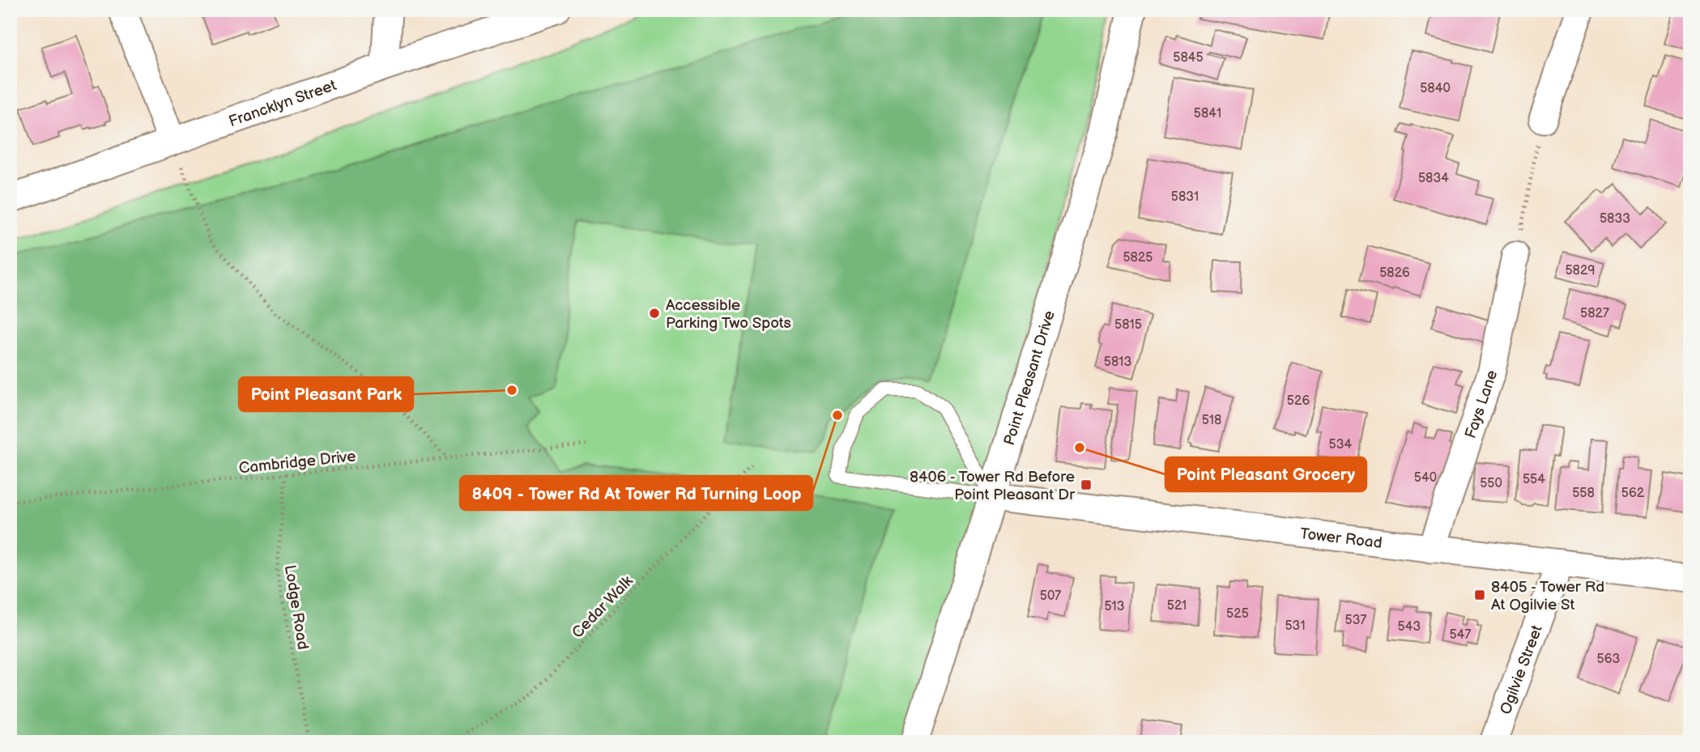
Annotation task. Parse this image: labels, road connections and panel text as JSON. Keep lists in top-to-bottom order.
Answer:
{
  "streets": {
    "street": [
      "Francklyn Street",
      "Point Pleasant Drive",
      "Fays Lane",
      "Tower Road",
      "Ogilvie Street"
    ],
    "path": ["Cambridge Drive", "Cedar Walk", "Lodge Road"]
  },
  "crossings": [
    ["Point Pleasant Drive", "Tower Road"],
    ["Fays Lane", "Tower Road"],
    ["Cambridge Drive", "Lodge Road"],
    ["Tower Road", "Ogilvie Street"]
  ],
  "places": {
    "other": [
      "Accessible Parking Two Spots",
      "Point Pleasant Park",
      "8409 - Tower Rd At Tower Rd Turning Loop",
      "Point Pleasant Grocery"
    ],
    "transit": ["8406 - Tower Rd Before Point Pleasant Dr", "8405 - Tower Rd At Ogilvie St"]
  },
  "house_numbers": [
    "5845",
    "5840",
    "5841",
    "5834",
    "5831",
    "5833",
    "5825",
    "5829",
    "5826",
    "5827",
    "5815",
    "5813",
    "526",
    "518",
    "534",
    "540",
    "554",
    "550",
    "558",
    "562",
    "507",
    "521",
    "513",
    "525",
    "537",
    "531",
    "543",
    "547",
    "563"
  ]
}
